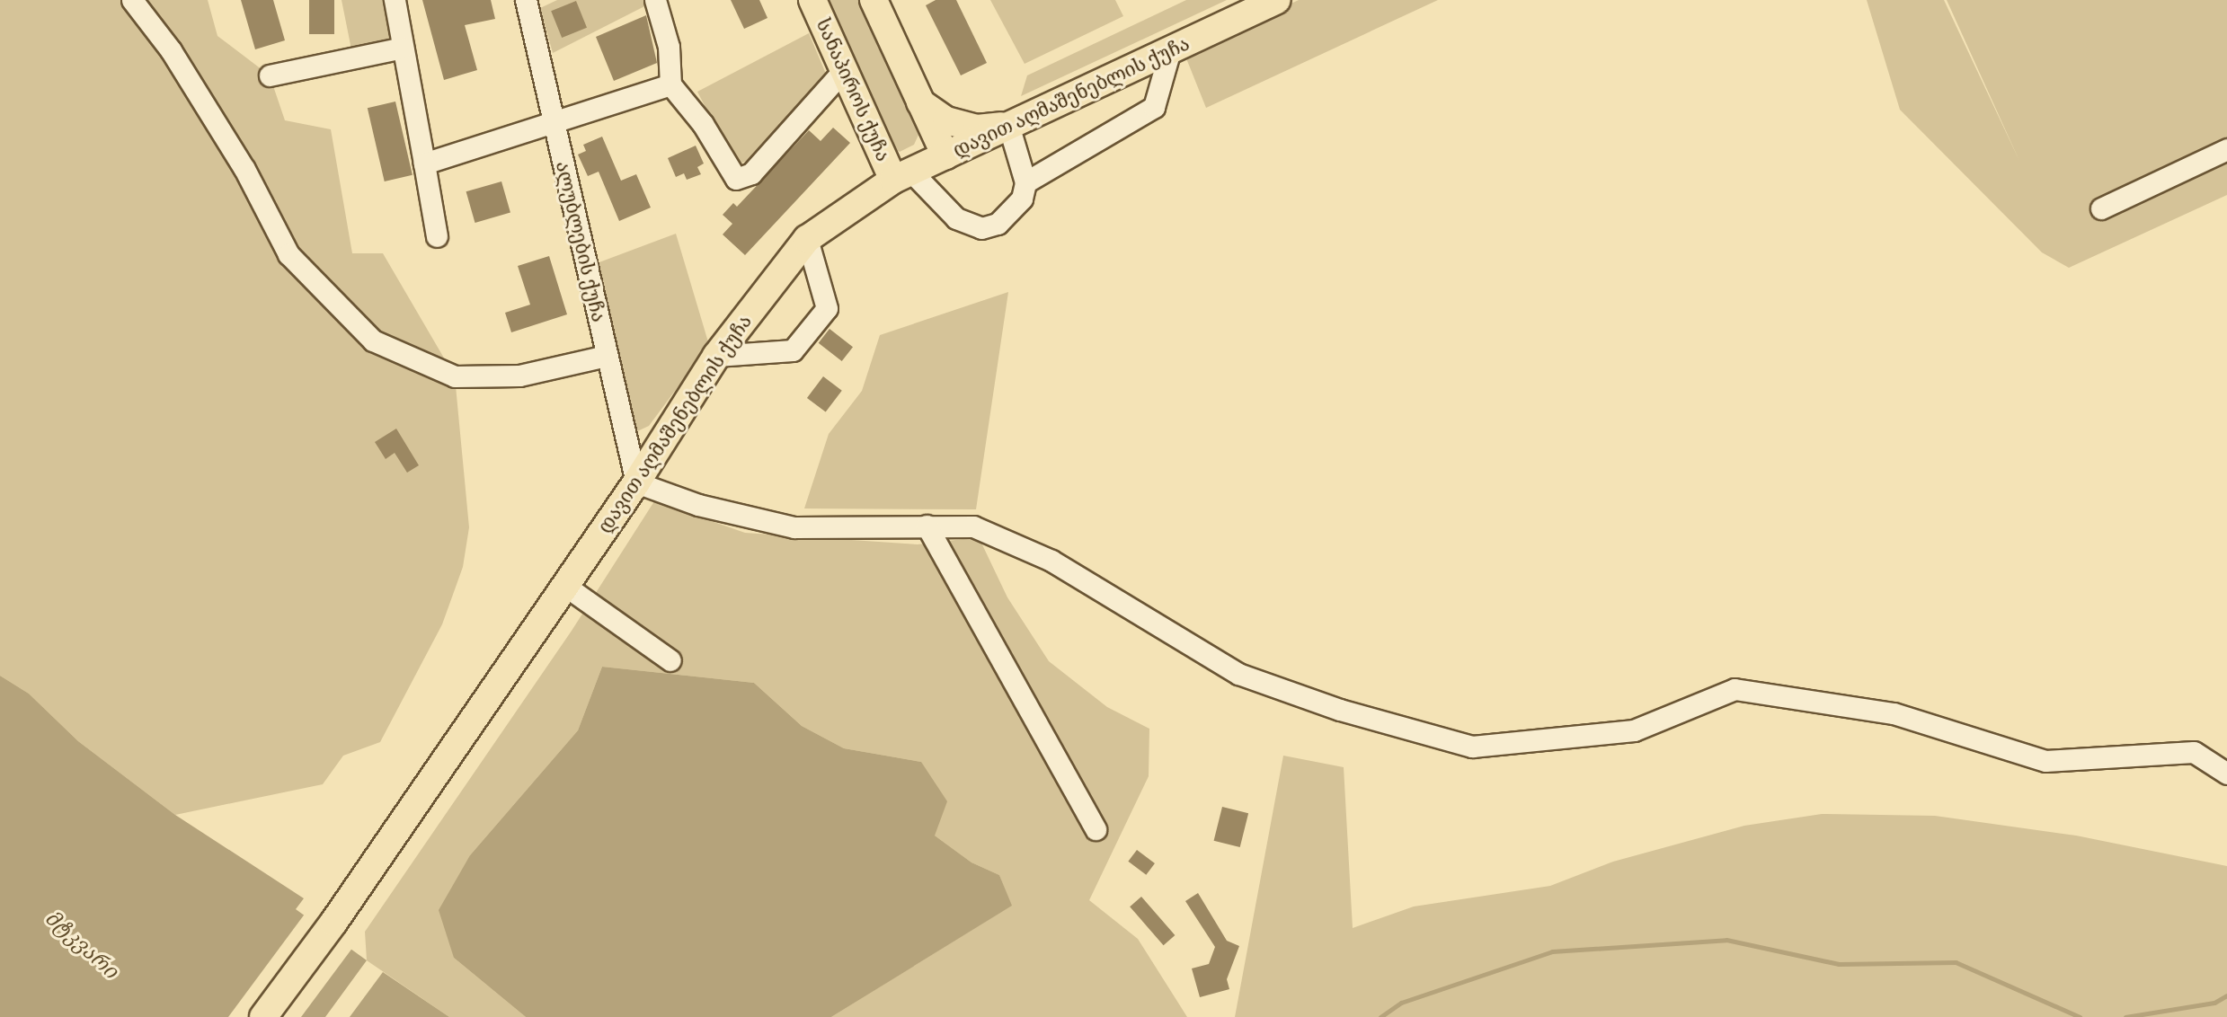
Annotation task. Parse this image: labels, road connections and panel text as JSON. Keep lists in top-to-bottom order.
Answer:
{
  "streets": {
    "main road": ["სანაპიროს ქუჩა", "დავით აღმაშენებლის ქუჩა"],
    "street": ["ალუბლების ქუჩა"]
  },
  "crossings": [
    ["სანაპიროს ქუჩა", "დავით აღმაშენებლის ქუჩა"],
    ["დავით აღმაშენებლის ქუჩა", "ალუბლების ქუჩა"]
  ],
  "water": ["მტკვარი"]
}
